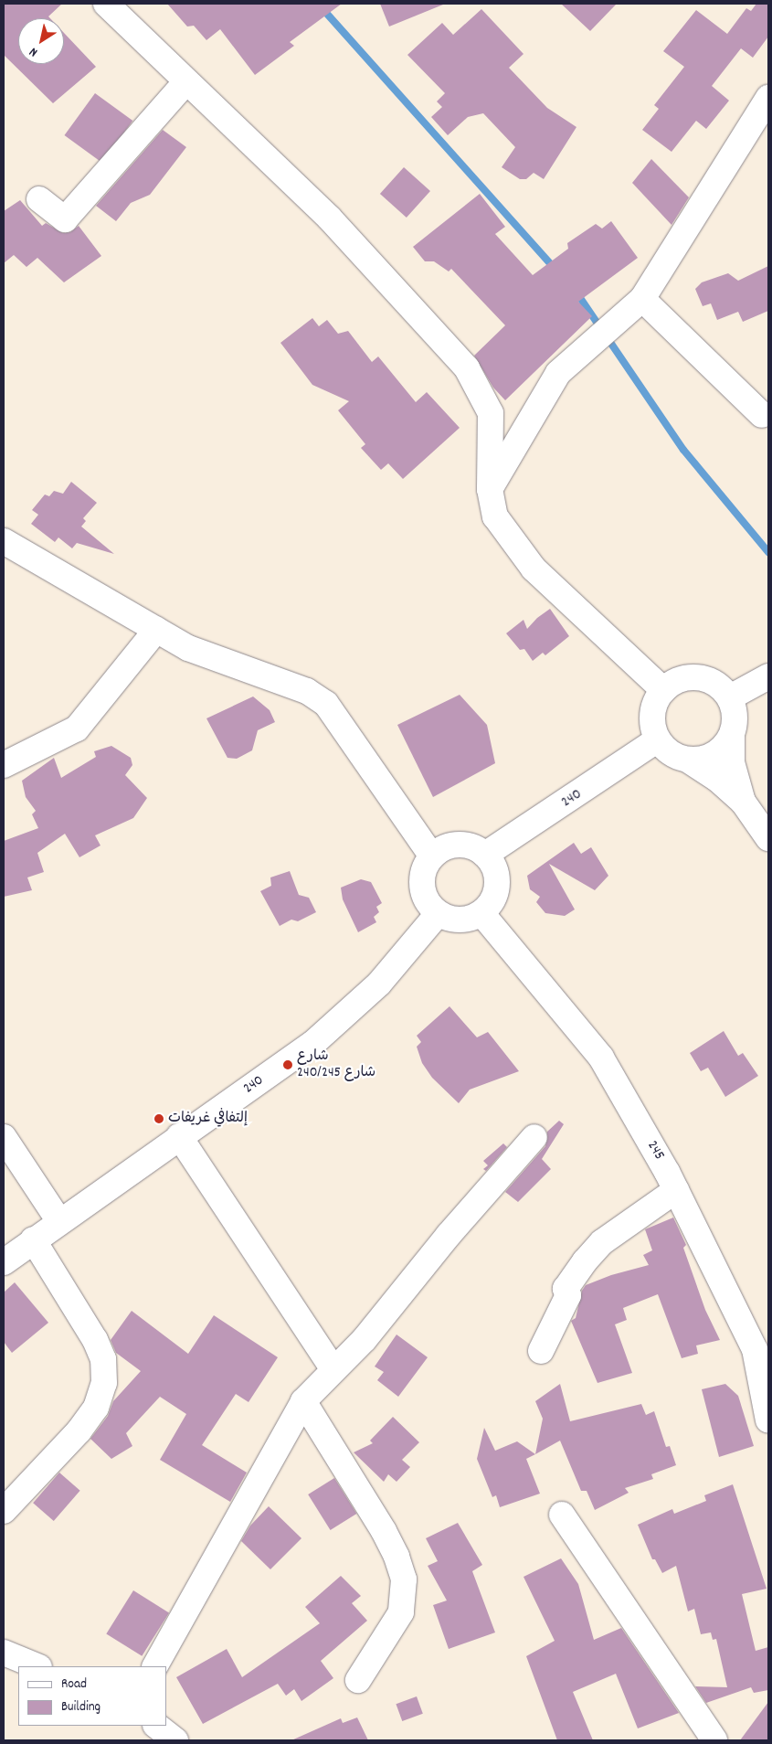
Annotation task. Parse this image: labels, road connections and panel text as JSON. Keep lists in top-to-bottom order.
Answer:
{
  "streets": {
    "street": ["240", "245"]
  },
  "crossings": [
    ["240", "245"]
  ],
  "places": ["شارع 240/شارع 245", "إلتفافي غريفات"],
  "legend": ["Road", "Building"],
  "north": "bottom left"
}
